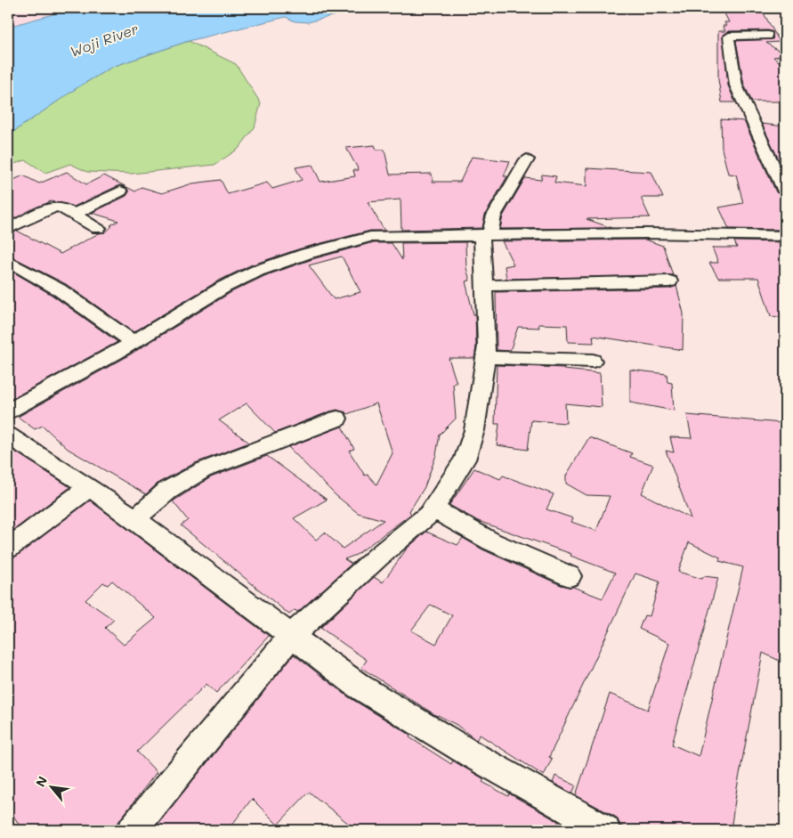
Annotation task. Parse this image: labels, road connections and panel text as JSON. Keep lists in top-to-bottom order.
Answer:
{
  "water": ["Woji River"],
  "north": "top left"
}
